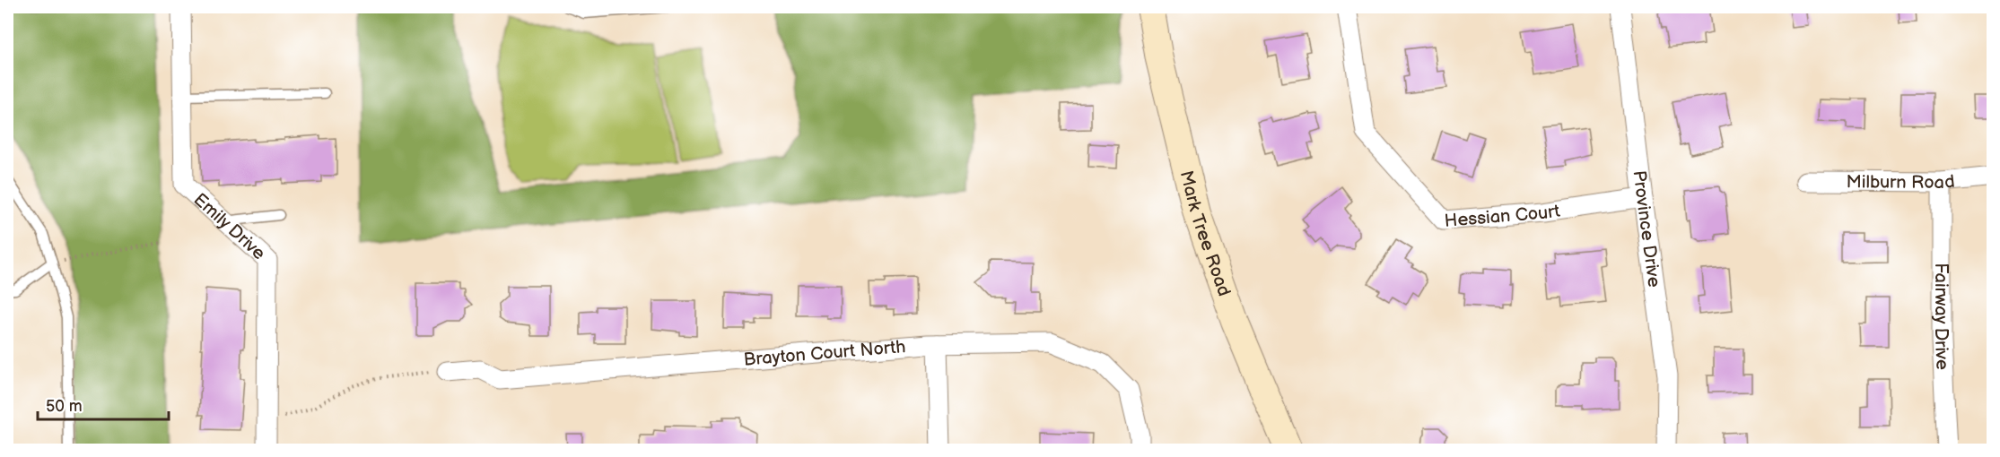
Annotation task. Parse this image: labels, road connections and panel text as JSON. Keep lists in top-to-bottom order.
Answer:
{
  "streets": {
    "main road": ["Mark Tree Road"],
    "street": [
      "Milburn Road",
      "Hessian Court",
      "Emily Drive",
      "Province Drive",
      "Fairway Drive",
      "Brayton Court North"
    ]
  },
  "crossings": [
    ["Milburn Road", "Fairway Drive"],
    ["Hessian Court", "Province Drive"]
  ],
  "scale_bar": "50 m"
}
